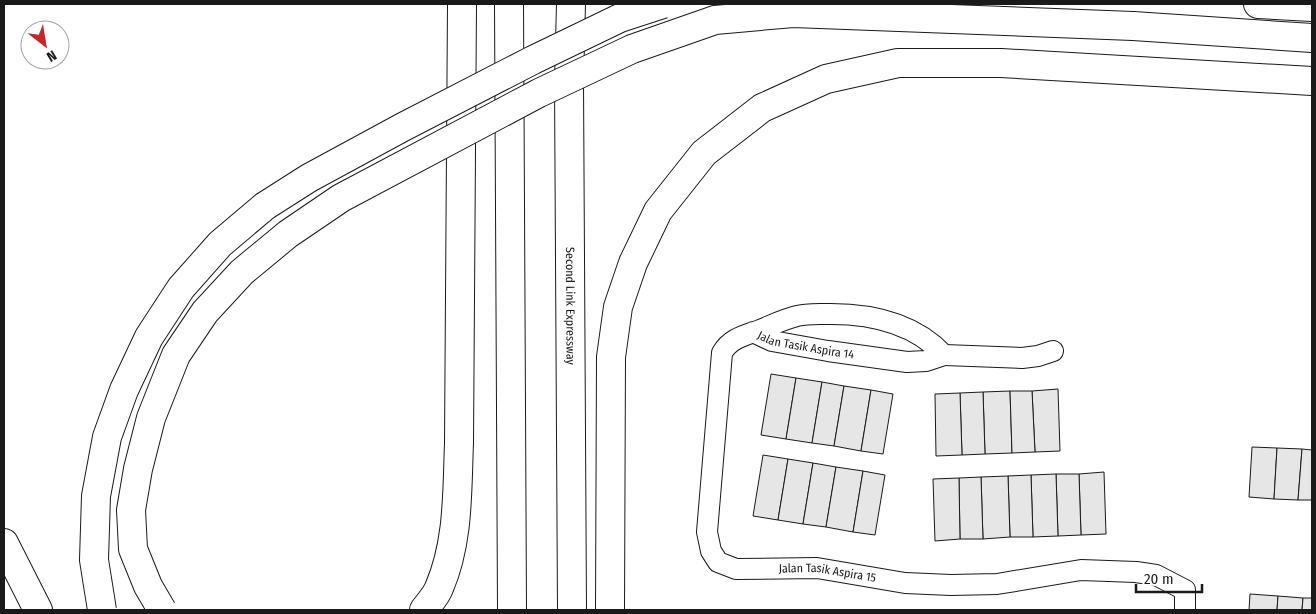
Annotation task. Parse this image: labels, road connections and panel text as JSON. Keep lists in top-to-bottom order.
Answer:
{
  "streets": {
    "main road": ["Second Link Expressway"],
    "street": ["Jalan Tasik Aspira 14", "Jalan Tasik Aspira 15"]
  },
  "crossings": [
    ["Jalan Tasik Aspira 14", "Jalan Tasik Aspira 15"]
  ],
  "scale_bar": "20 m",
  "north": "bottom right"
}
